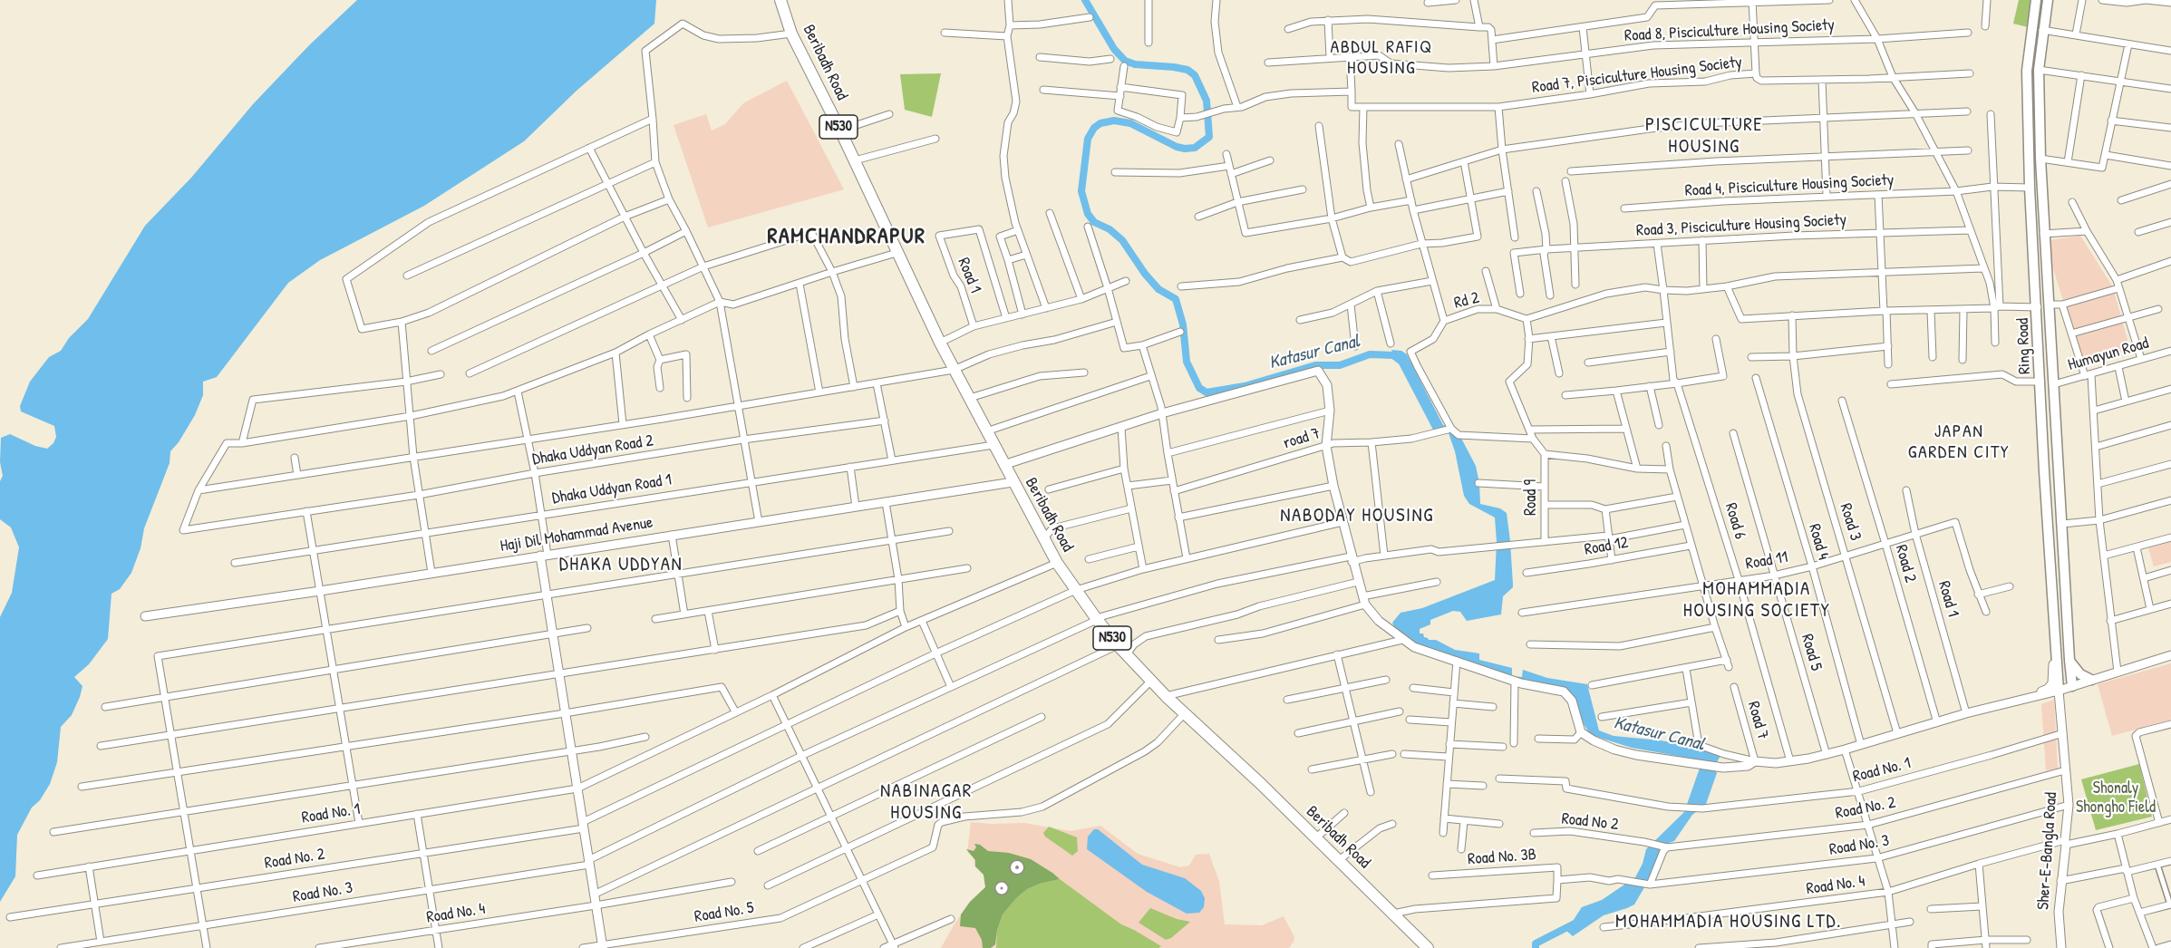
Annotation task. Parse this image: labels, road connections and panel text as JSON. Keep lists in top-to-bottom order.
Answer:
{
  "streets": {
    "highway": ["Beribadh Road", "N530"],
    "main road": ["Ring Road"],
    "street": [
      "Road 8, Pisciculture Housing Society",
      "Road 7, Pisciculture Housing Society",
      "Road 4, Pisciculture Housing Society",
      "Road 3, Pisciculture Housing Society",
      "Road 1",
      "Rd 2",
      "Humayun Road",
      "road 7",
      "Dhaka Uddyan Road 2",
      "Dhaka Uddyan Road 1",
      "Road 9",
      "Road 6",
      "Road 3",
      "Haji Dil Mohammad Avenue",
      "Road 4",
      "Road 12",
      "Road 11",
      "Road 2",
      "Road 5",
      "Road 7",
      "Road No. 1",
      "Road No. 2",
      "Road No 2",
      "Road No. 3",
      "Sher-E-Bangla Road",
      "Road No. 3B",
      "Road No. 4",
      "Road No. 5"
    ]
  },
  "crossings": [
    ["Beribadh Road", "Dhaka Uddyan Road 1"],
    ["Beribadh Road", "Haji Dil Mohammad Avenue"],
    ["Beribadh Road", "Road No. 1"],
    ["Beribadh Road", "Road No. 2"],
    ["Beribadh Road", "Road No. 3"],
    ["Road 4, Pisciculture Housing Society", "Ring Road"],
    ["Road 3, Pisciculture Housing Society", "Road 6"],
    ["Road 1", "Road 11"],
    ["Ring Road", "Humayun Road"],
    ["Ring Road", "Sher-E-Bangla Road"],
    ["Road 9", "Road No. 3"],
    ["Road 6", "Road 11"],
    ["Road 3", "Road 11"],
    ["Road 4", "Road 11"],
    ["Road 11", "Road 2"],
    ["Road 11", "Road 5"],
    ["Road No. 1", "Sher-E-Bangla Road"],
    ["Road No. 2", "Road No 2"],
    ["Road No. 2", "Sher-E-Bangla Road"],
    ["Road No. 3", "Sher-E-Bangla Road"],
    ["Road No. 3", "Road No. 3B"],
    ["Sher-E-Bangla Road", "Road No. 4"]
  ],
  "districts": [
    "ABDUL RAFIQ HOUSING",
    "PISCICULTURE HOUSING",
    "RAMCHANDRAPUR",
    "JAPAN GARDEN CITY",
    "NABODAY HOUSING",
    "DHAKA UDDYAN",
    "MOHAMMADIA HOUSING SOCIETY",
    "NABINAGAR HOUSING",
    "MOHAMMADIA HOUSING LTD."
  ],
  "water": ["Katasur Canal"],
  "parks": ["Shonaly Shongho Field"]
}
